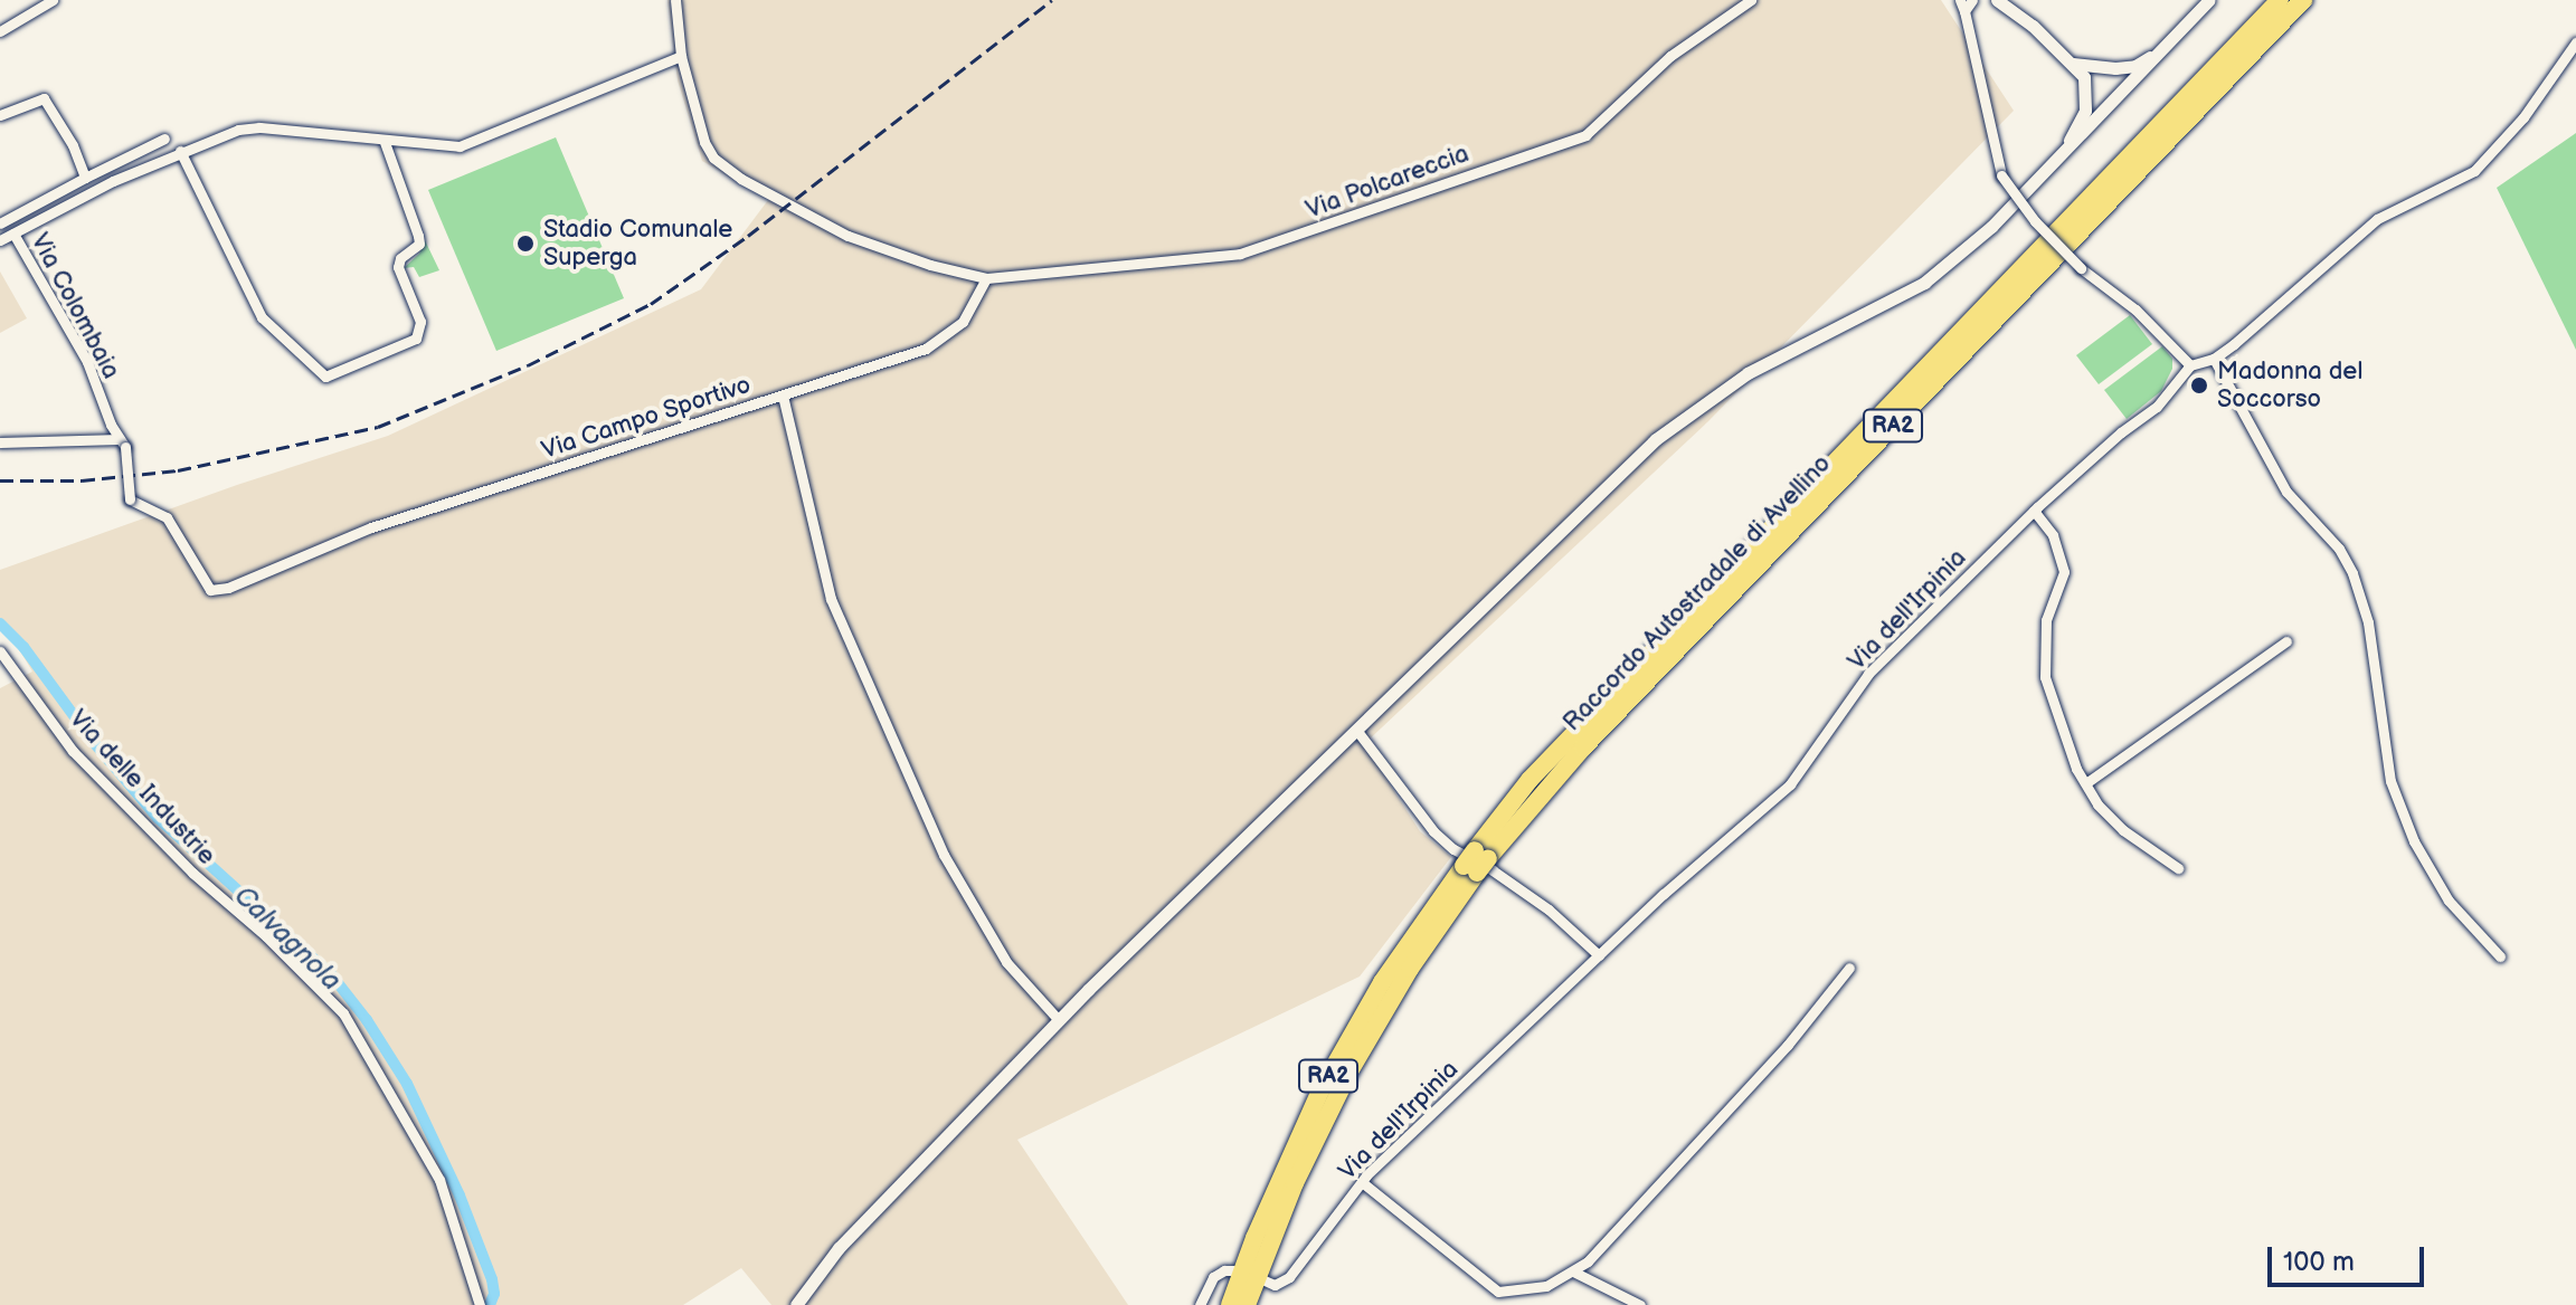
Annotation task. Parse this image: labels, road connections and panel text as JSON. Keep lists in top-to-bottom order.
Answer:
{
  "streets": {
    "highway": ["RA2", "Raccordo Autostradale di Avellino"],
    "street": [
      "Via Polcareccia",
      "Via Colombaia",
      "Via Campo Sportivo",
      "Via dell'Irpinia",
      "Via delle Industrie"
    ]
  },
  "crossings": [
    ["Via Polcareccia", "Via Campo Sportivo"],
    ["Via Colombaia", "Via Campo Sportivo"]
  ],
  "water": ["Calvagnola"],
  "places": ["Stadio Comunale Superga", "Madonna del Soccorso"],
  "scale_bar": "100 m"
}
